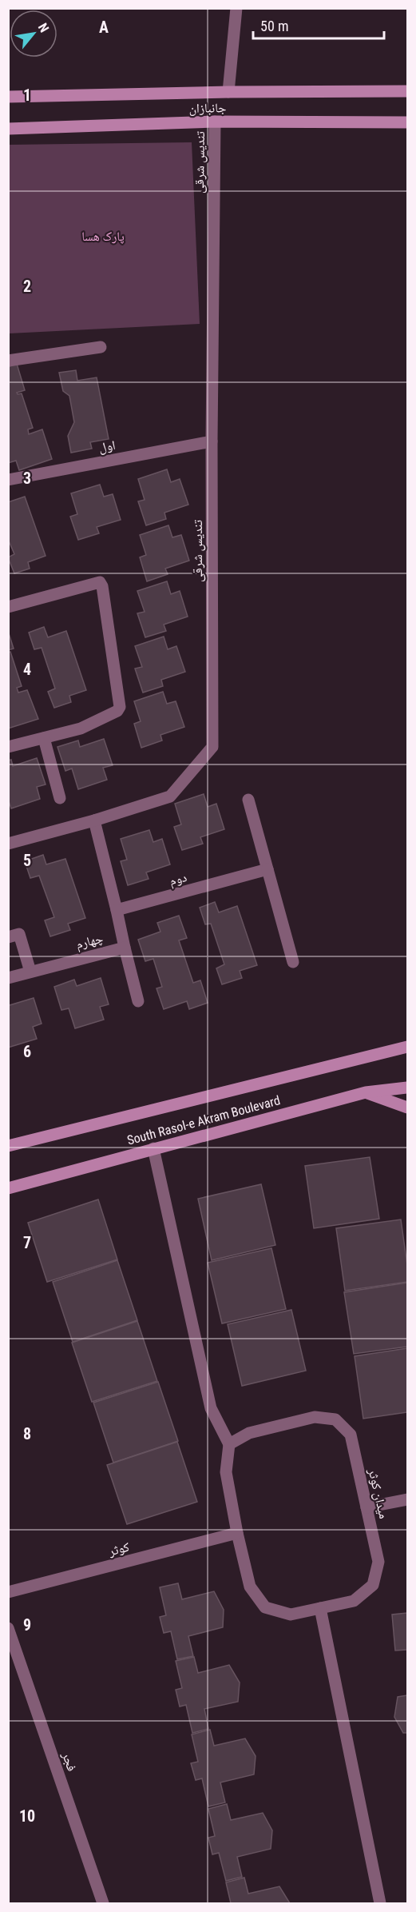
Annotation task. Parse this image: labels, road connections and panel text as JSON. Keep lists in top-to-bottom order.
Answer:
{
  "streets": {
    "main road": ["جانبازان", "South Rasol-e Akram Boulevard"],
    "street": [
      "تندیس شرقی",
      "اول",
      "دوم",
      "چهارم",
      "میدان کوثر",
      "کوثر",
      "فجر"
    ]
  },
  "crossings": [
    ["جانبازان", "تندیس شرقی"],
    ["تندیس شرقی", "اول"],
    ["میدان کوثر", "کوثر"]
  ],
  "parks": ["پارک هسا"],
  "scale_bar": "50 m",
  "north": "top right",
  "grid": {
    "columns": ["A"],
    "rows": [
      "1",
      "2",
      "3",
      "4",
      "5",
      "6",
      "7",
      "8",
      "9",
      "10"
    ]
  }
}
